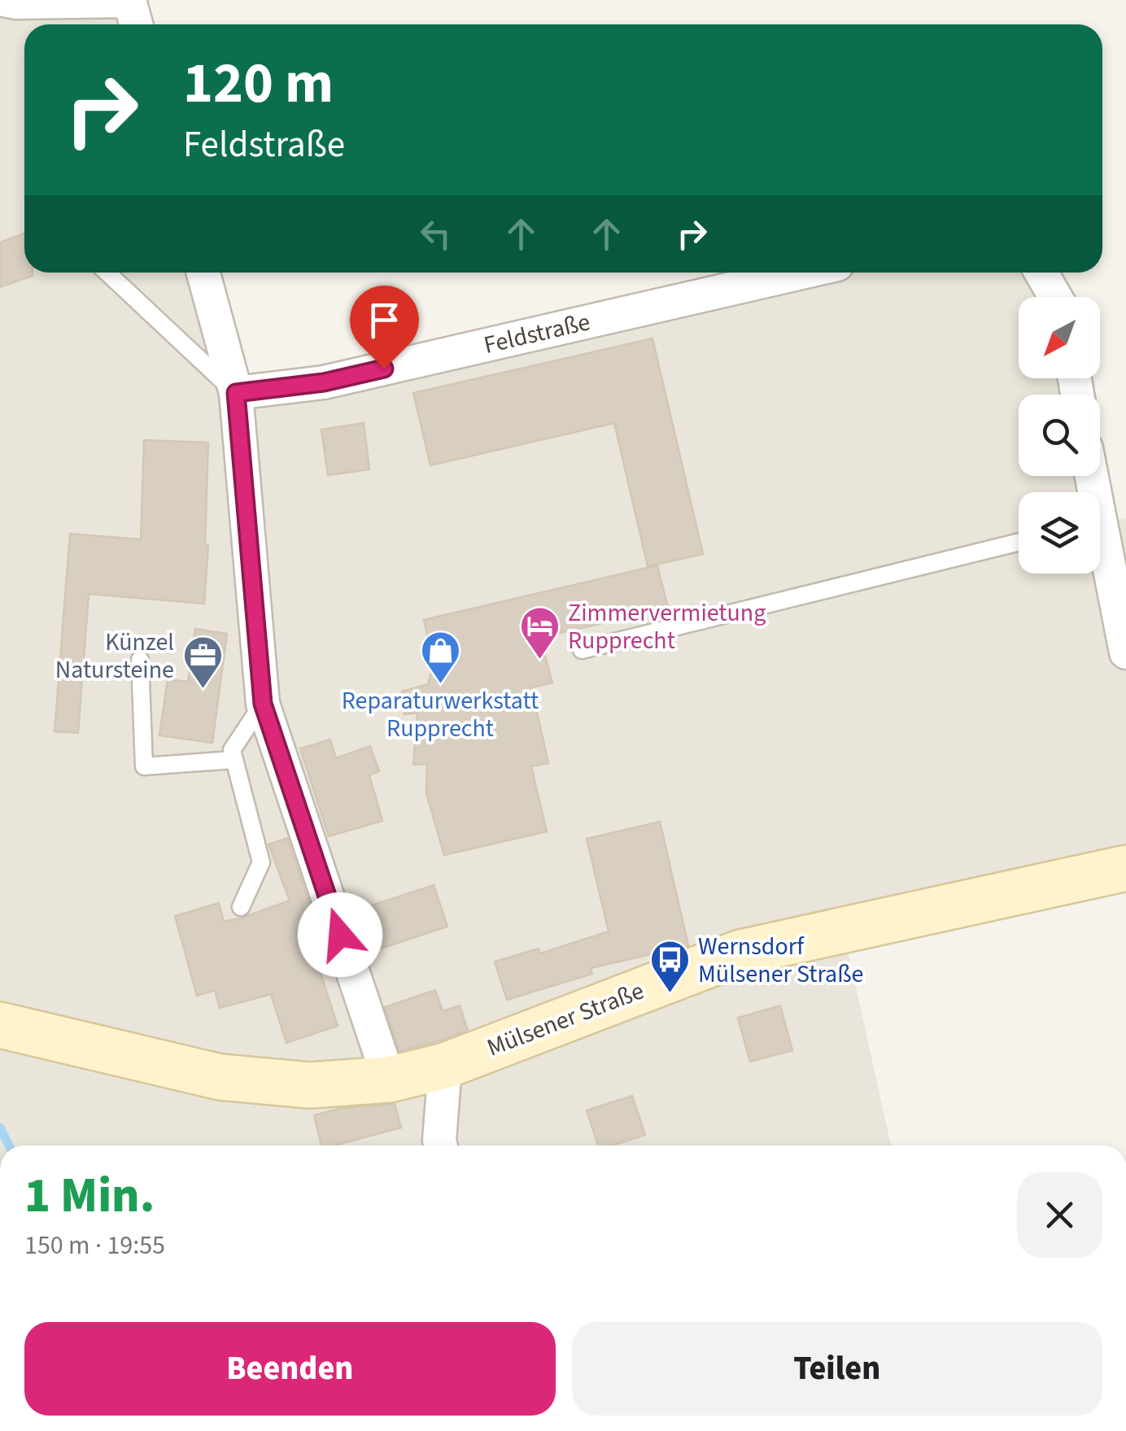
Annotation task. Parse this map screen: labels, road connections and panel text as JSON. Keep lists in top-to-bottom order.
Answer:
{
  "streets": {
    "street": ["Feldstraße", "Mülsener Straße"]
  },
  "places": {
    "hotel": ["Zimmervermietung Rupprecht"],
    "shop": ["Reparaturwerkstatt Rupprecht"],
    "office": ["Künzel Natursteine"],
    "bus stop": ["Wernsdorf Mülsener Straße"]
  },
  "north": "bottom left",
  "page": {
    "turn": ["120 m", "Feldstraße"],
    "heading": ["1 Min.", "150 m · 19:55"],
    "buttons": ["Beenden", "Teilen"]
  }
}
